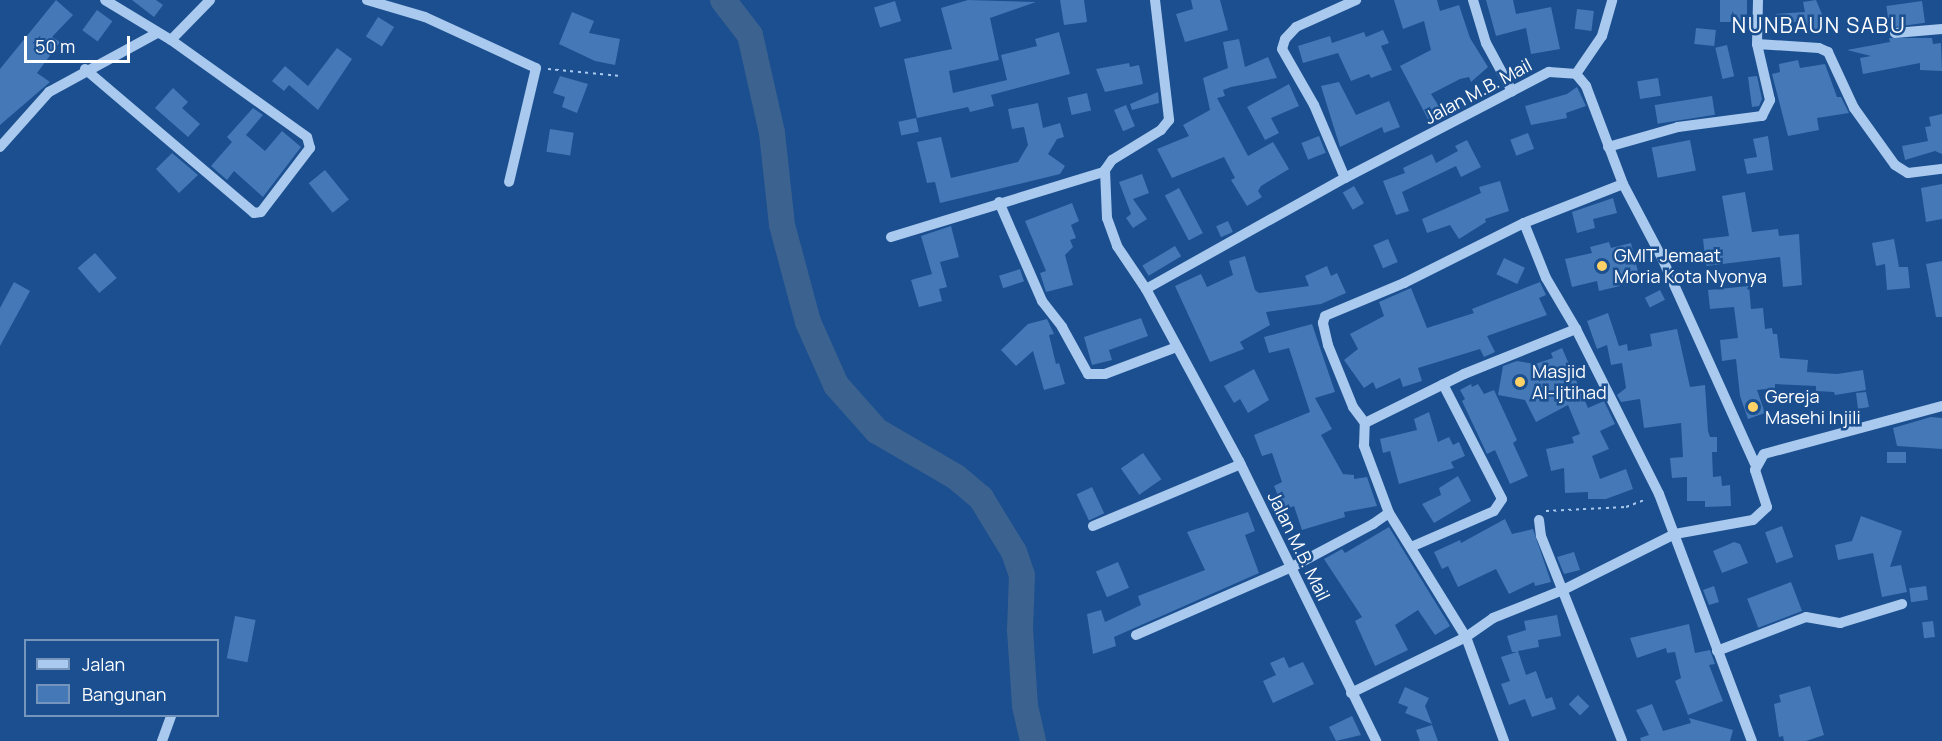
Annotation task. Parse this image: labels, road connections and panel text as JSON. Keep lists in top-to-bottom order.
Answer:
{
  "streets": {
    "street": ["Jalan M.B. Mail"]
  },
  "districts": ["NUNBAUN SABU"],
  "places": ["GMIT Jemaat Moria Kota Nyonya", "Masjid Al-Ijtihad", "Gereja Masehi Injili"],
  "legend": ["Jalan", "Bangunan"],
  "scale_bar": "50 m"
}
